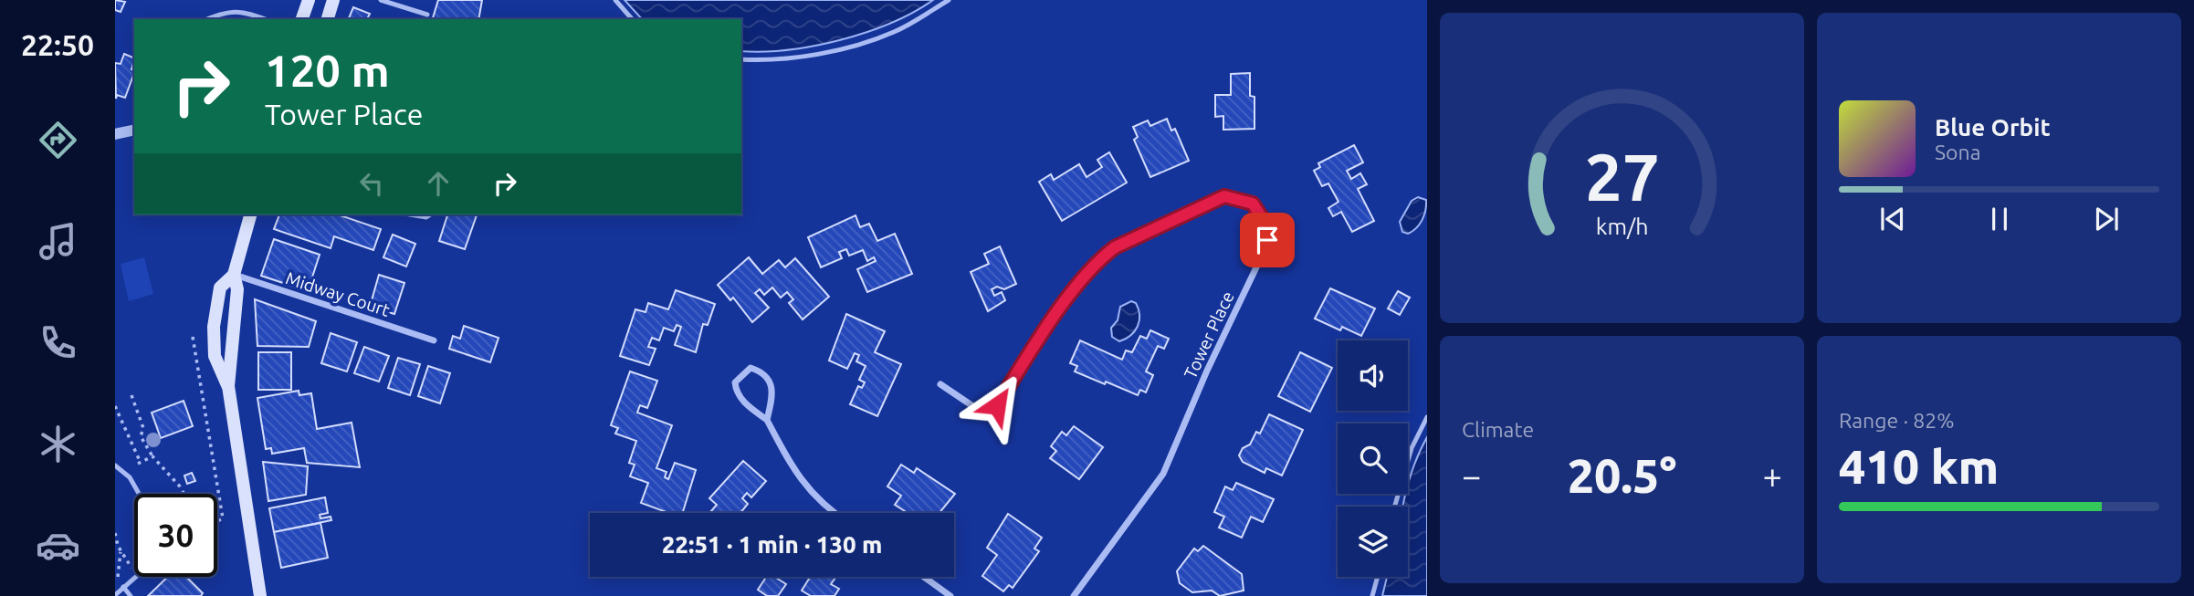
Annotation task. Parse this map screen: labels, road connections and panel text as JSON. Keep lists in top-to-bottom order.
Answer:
{
  "streets": {
    "street": ["Midway Court", "Tower Place"]
  },
  "page": {
    "tabs": "22:50",
    "turn": ["120 m", "Tower Place"],
    "song": ["Blue Orbit", "Sona"],
    "tile": [
      "Climate",
      ["Range · 82%", "410 km"]
    ],
    "heat": ["−", "20.5°", "+"],
    "limit": "30",
    "trip": "22:51 · 1 min · 130 m",
    "gauge": ["27", "km/h"]
  }
}
